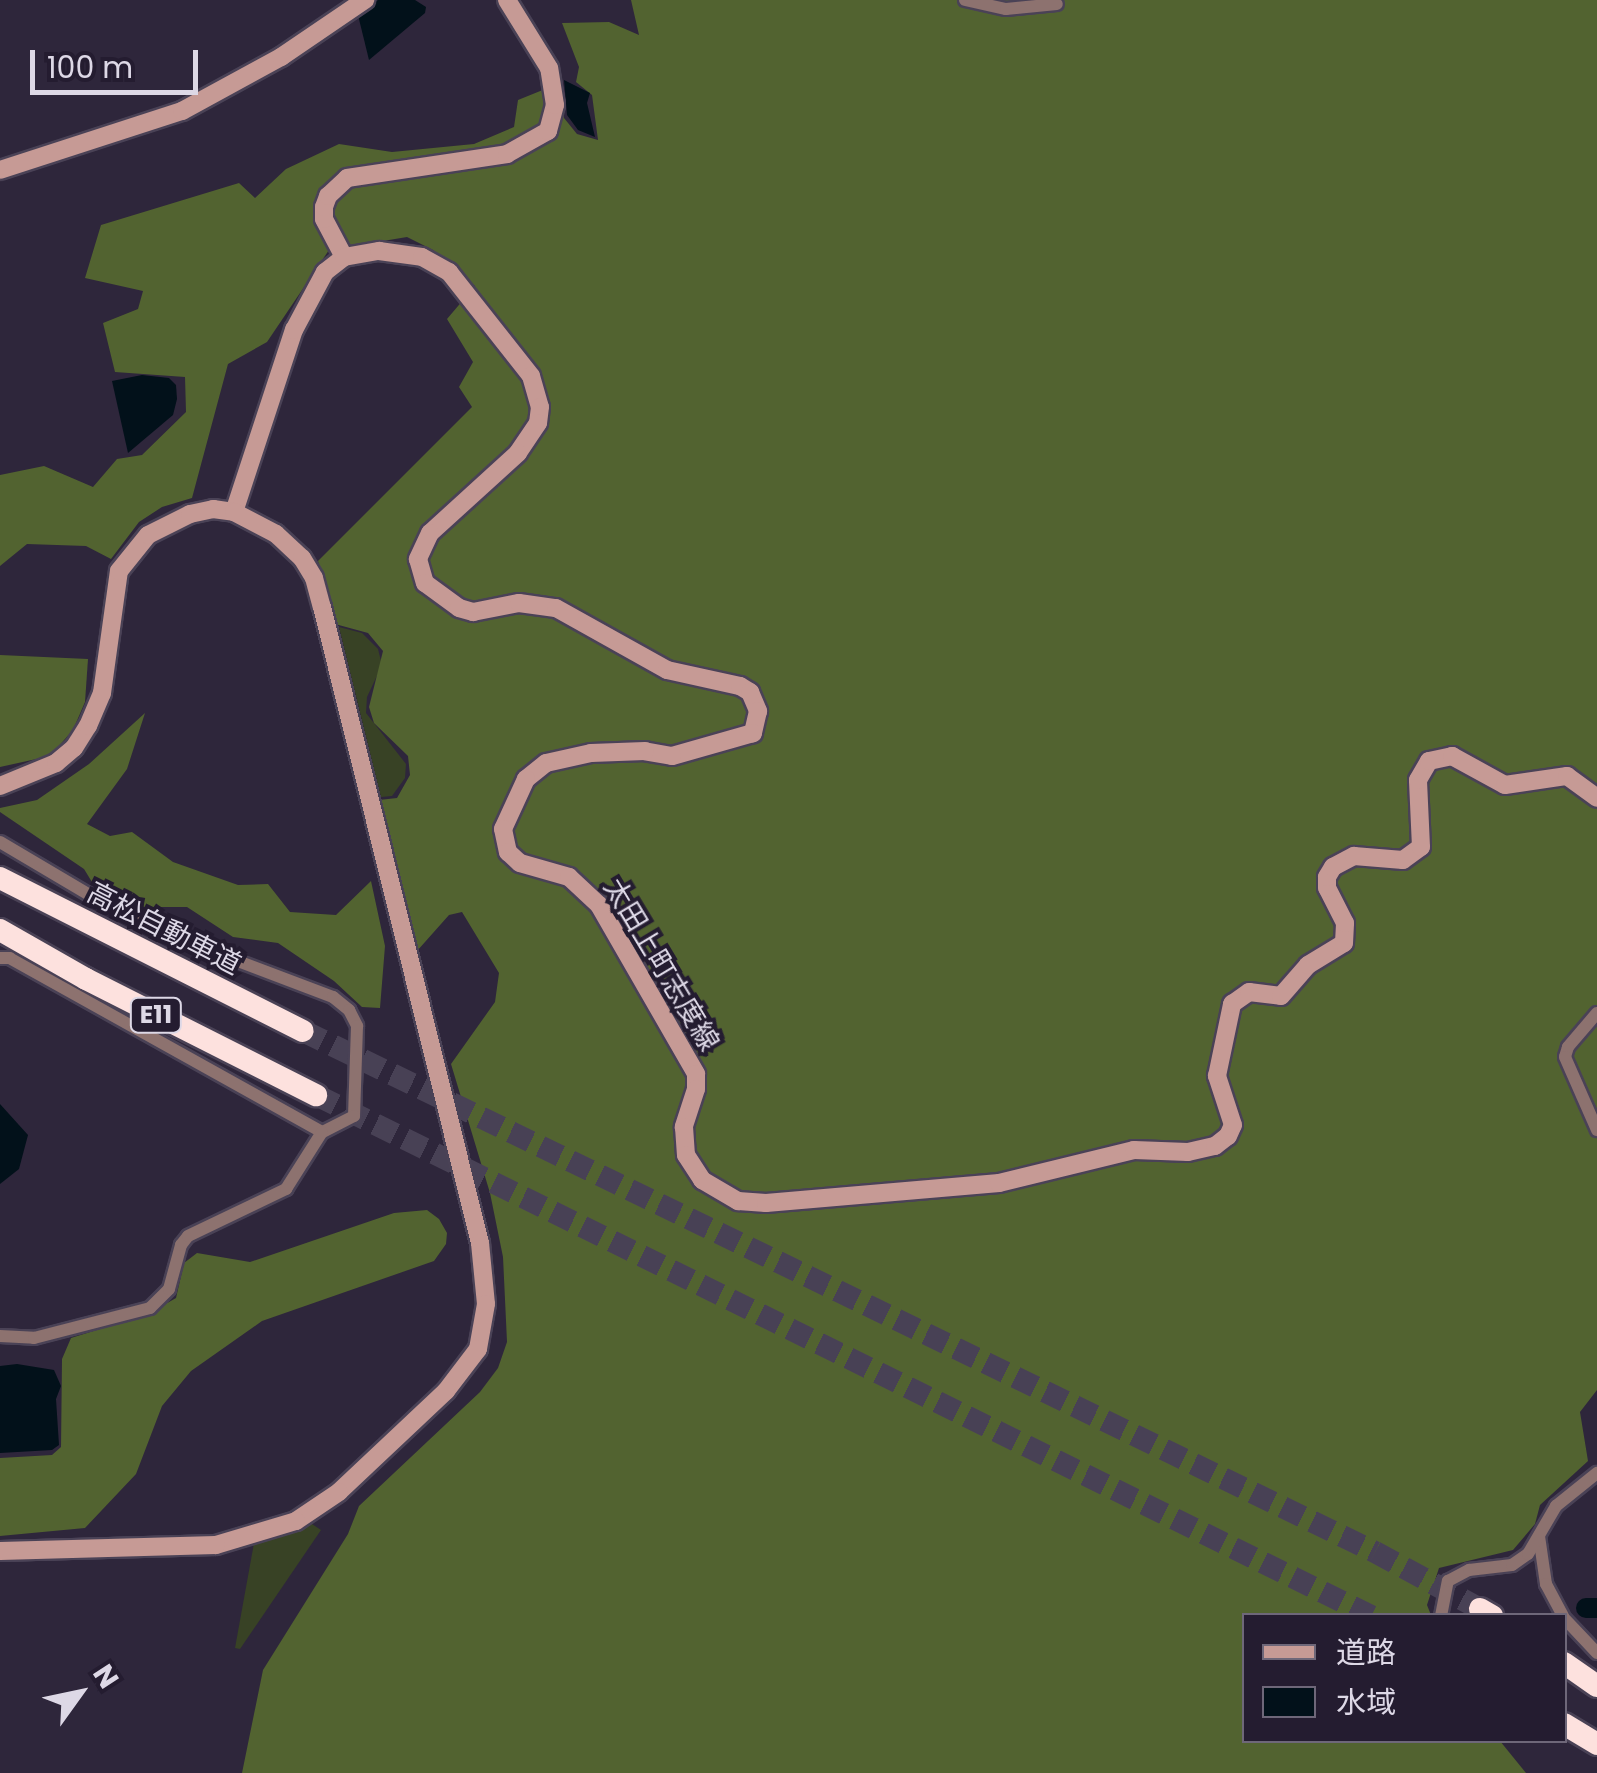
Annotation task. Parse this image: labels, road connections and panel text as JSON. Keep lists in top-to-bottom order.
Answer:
{
  "streets": {
    "highway": ["高松自動車道", "E11"],
    "main road": ["太田上町志度線"]
  },
  "legend": ["道路", "水域"],
  "scale_bar": "100 m",
  "north": "top right"
}
